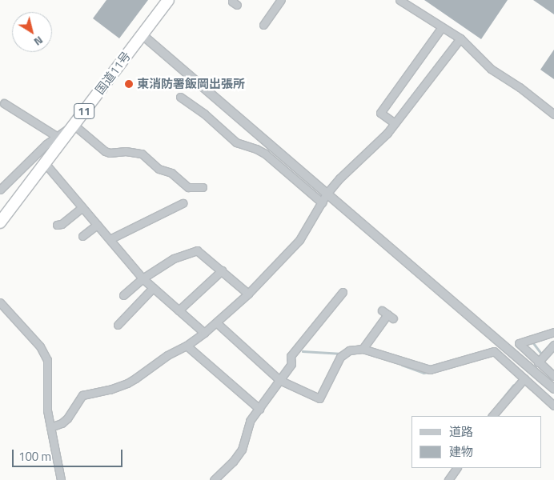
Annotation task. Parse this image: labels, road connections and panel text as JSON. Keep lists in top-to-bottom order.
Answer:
{
  "streets": {
    "highway": ["国道11号", "11"]
  },
  "places": ["東消防署飯岡出張所"],
  "legend": ["道路", "建物"],
  "scale_bar": "100 m",
  "north": "bottom right"
}
